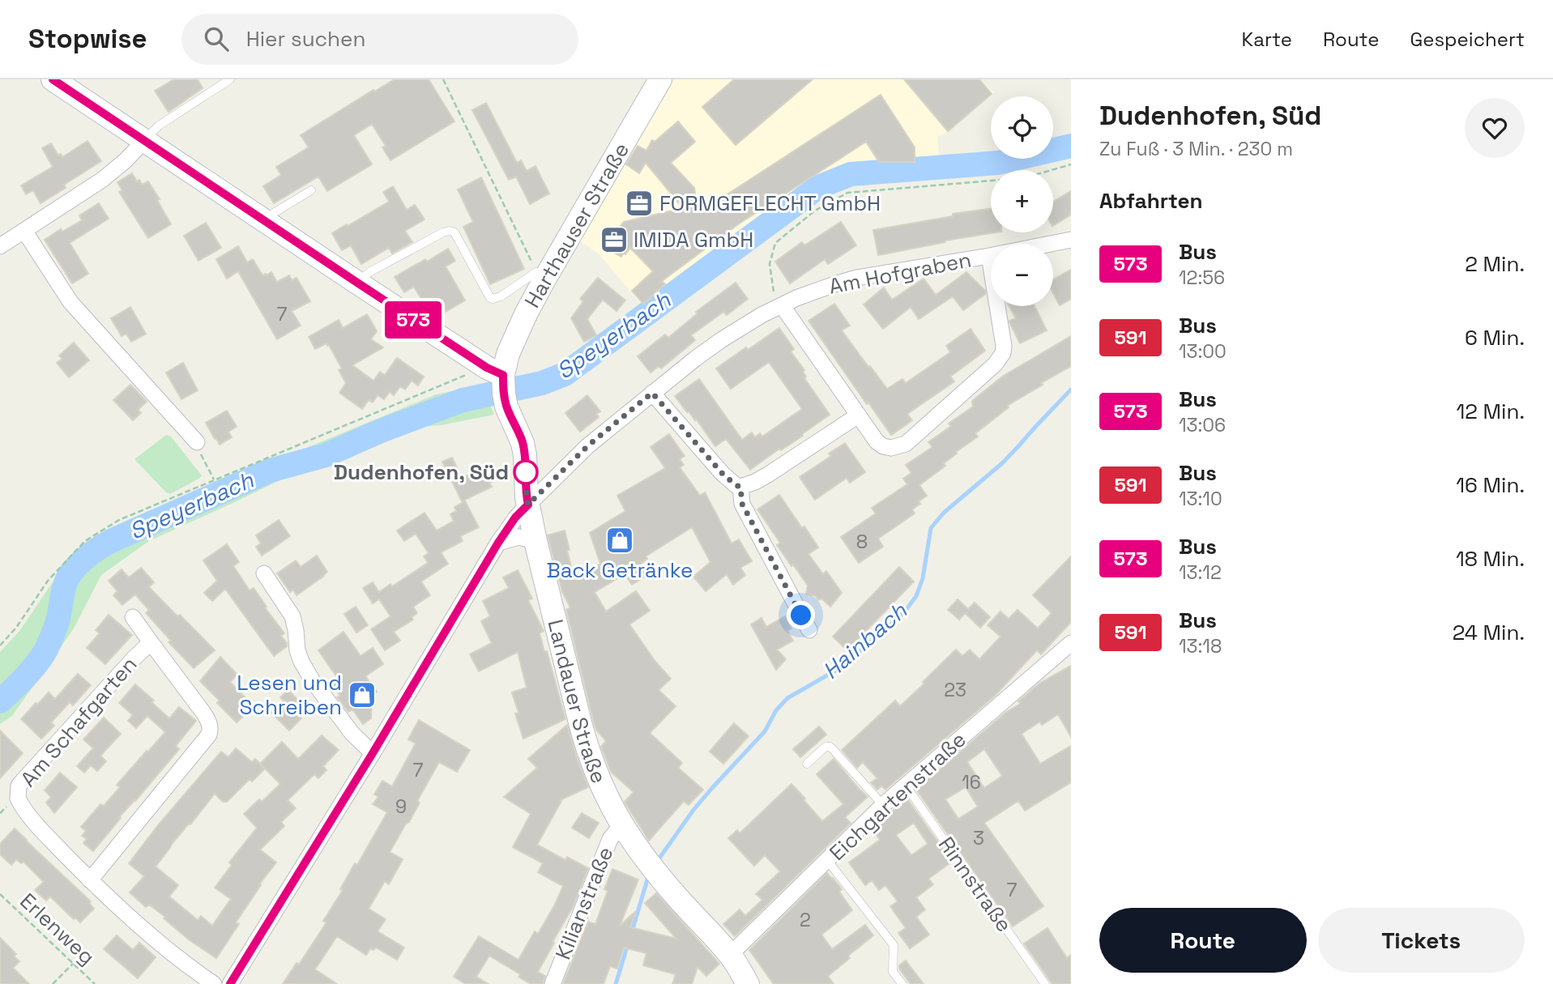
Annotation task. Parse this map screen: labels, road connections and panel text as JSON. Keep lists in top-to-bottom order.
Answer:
{
  "streets": {
    "main road": ["Harthauser Straße", "Landauer Straße"],
    "street": [
      "Am Hofgraben",
      "Am Schafgarten",
      "Eichgartenstraße",
      "Kilianstraße"
    ],
    "lane": ["Rinnstraße"],
    "path": ["Erlenweg"]
  },
  "crossings": [
    ["Harthauser Straße", "Landauer Straße"],
    ["Am Hofgraben", "Landauer Straße"],
    ["Landauer Straße", "Eichgartenstraße"],
    ["Landauer Straße", "Kilianstraße"],
    ["Eichgartenstraße", "Rinnstraße"]
  ],
  "water": ["Speyerbach", "Hainbach"],
  "places": {
    "office": ["FORMGEFLECHT GmbH", "IMIDA GmbH"],
    "other": ["Dudenhofen, Süd"],
    "shop": ["Back Getränke", "Lesen und Schreiben"]
  },
  "lines": ["bus line 573"],
  "house_numbers": [
    "7",
    "8",
    "23",
    "7",
    "16",
    "9",
    "3",
    "7",
    "2"
  ],
  "page": {
    "header": "Stopwise",
    "search": "Hier suchen",
    "nav": ["Karte", "Route", "Gespeichert"],
    "on_map": "573",
    "heading": [
      ["Dudenhofen, Süd", "Zu Fuß · 3 Min. · 230 m"],
      "Abfahrten"
    ],
    "map_buttons": ["+", "−"],
    "list": [
      {
        "mark": "573",
        "name": "Bus",
        "note": "12:56",
        "value": "2 Min."
      },
      {
        "mark": "591",
        "name": "Bus",
        "note": "13:00",
        "value": "6 Min."
      },
      {
        "mark": "573",
        "name": "Bus",
        "note": "13:06",
        "value": "12 Min."
      },
      {
        "mark": "591",
        "name": "Bus",
        "note": "13:10",
        "value": "16 Min."
      },
      {
        "mark": "573",
        "name": "Bus",
        "note": "13:12",
        "value": "18 Min."
      },
      {
        "mark": "591",
        "name": "Bus",
        "note": "13:18",
        "value": "24 Min."
      }
    ],
    "buttons": ["Route", "Tickets"]
  }
}
